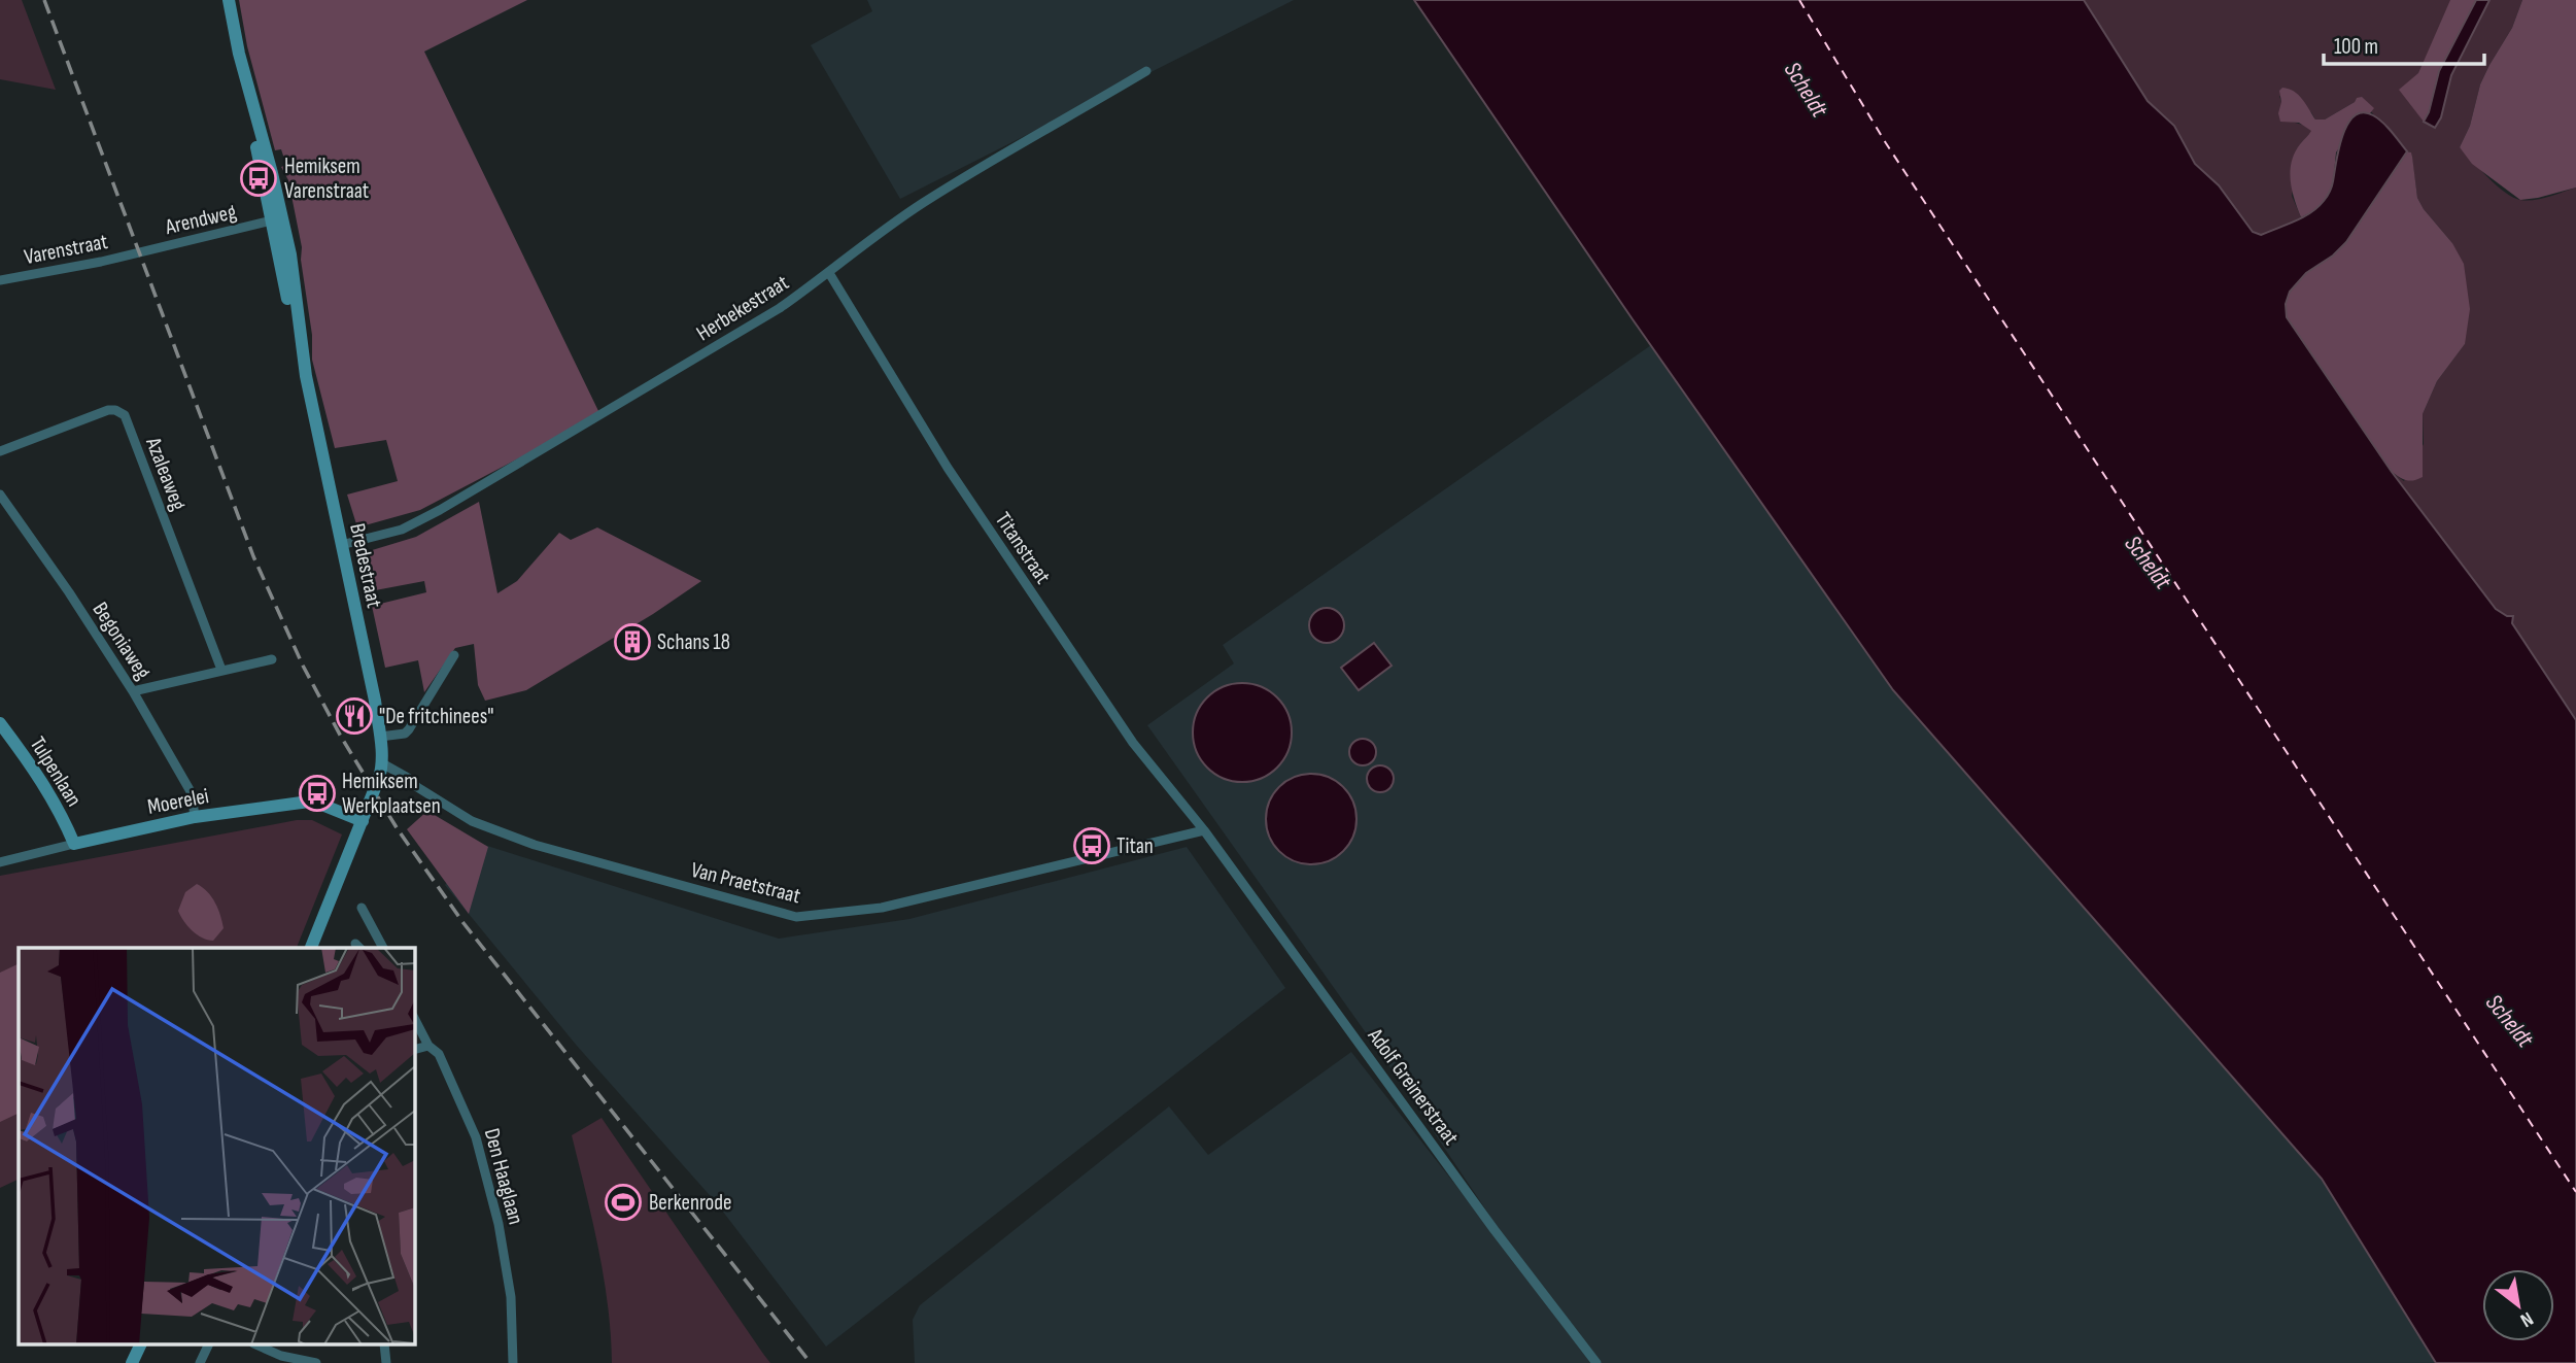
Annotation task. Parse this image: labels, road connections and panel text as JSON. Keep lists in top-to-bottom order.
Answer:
{
  "streets": {
    "main road": ["Bredestraat", "Tulpenlaan", "Moerelei"],
    "street": [
      "Arendweg",
      "Varenstraat",
      "Herbekestraat",
      "Azaleaweg",
      "Titanstraat",
      "Begoniaweg",
      "Van Praetstraat",
      "Adolf Greinerstraat",
      "Den Haaglaan"
    ]
  },
  "crossings": [
    ["Arendweg", "Varenstraat"],
    ["Arendweg", "Bredestraat"],
    ["Herbekestraat", "Titanstraat"],
    ["Herbekestraat", "Bredestraat"],
    ["Titanstraat", "Van Praetstraat"],
    ["Titanstraat", "Adolf Greinerstraat"],
    ["Bredestraat", "Van Praetstraat"],
    ["Begoniaweg", "Moerelei"],
    ["Tulpenlaan", "Moerelei"],
    ["Van Praetstraat", "Adolf Greinerstraat"]
  ],
  "water": ["Scheldt"],
  "places": {
    "bus stop": ["Hemiksem Varenstraat", "Hemiksem Werkplaatsen", "Titan"],
    "building": ["Schans 18"],
    "restaurant": ["\"De fritchinees\""],
    "sports": ["Berkenrode"]
  },
  "scale_bar": "100 m",
  "north": "bottom right"
}
